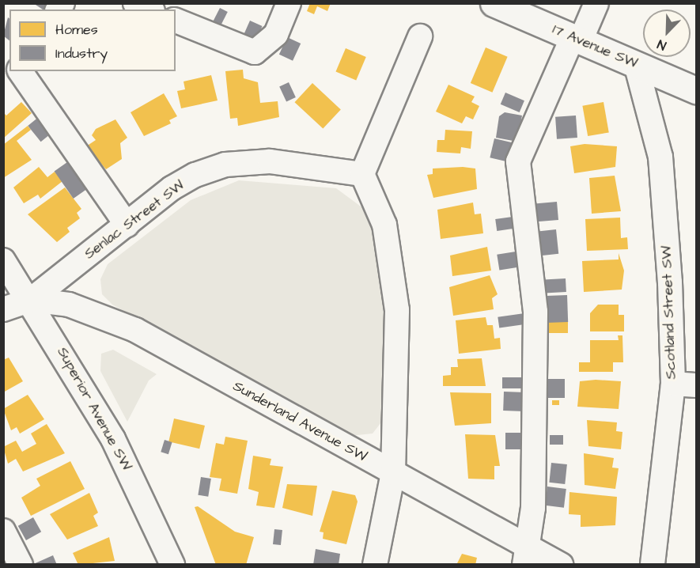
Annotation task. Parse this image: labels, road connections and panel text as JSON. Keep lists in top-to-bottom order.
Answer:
{
  "streets": {
    "main road": ["17 Avenue SW"],
    "street": [
      "Senlac Street SW",
      "Scotland Street SW",
      "Superior Avenue SW",
      "Sunderland Avenue SW"
    ]
  },
  "crossings": [
    ["17 Avenue SW", "Scotland Street SW"],
    ["Senlac Street SW", "Superior Avenue SW"],
    ["Senlac Street SW", "Sunderland Avenue SW"],
    ["Superior Avenue SW", "Sunderland Avenue SW"]
  ],
  "legend": ["Homes", "Industry"],
  "north": "bottom left"
}
